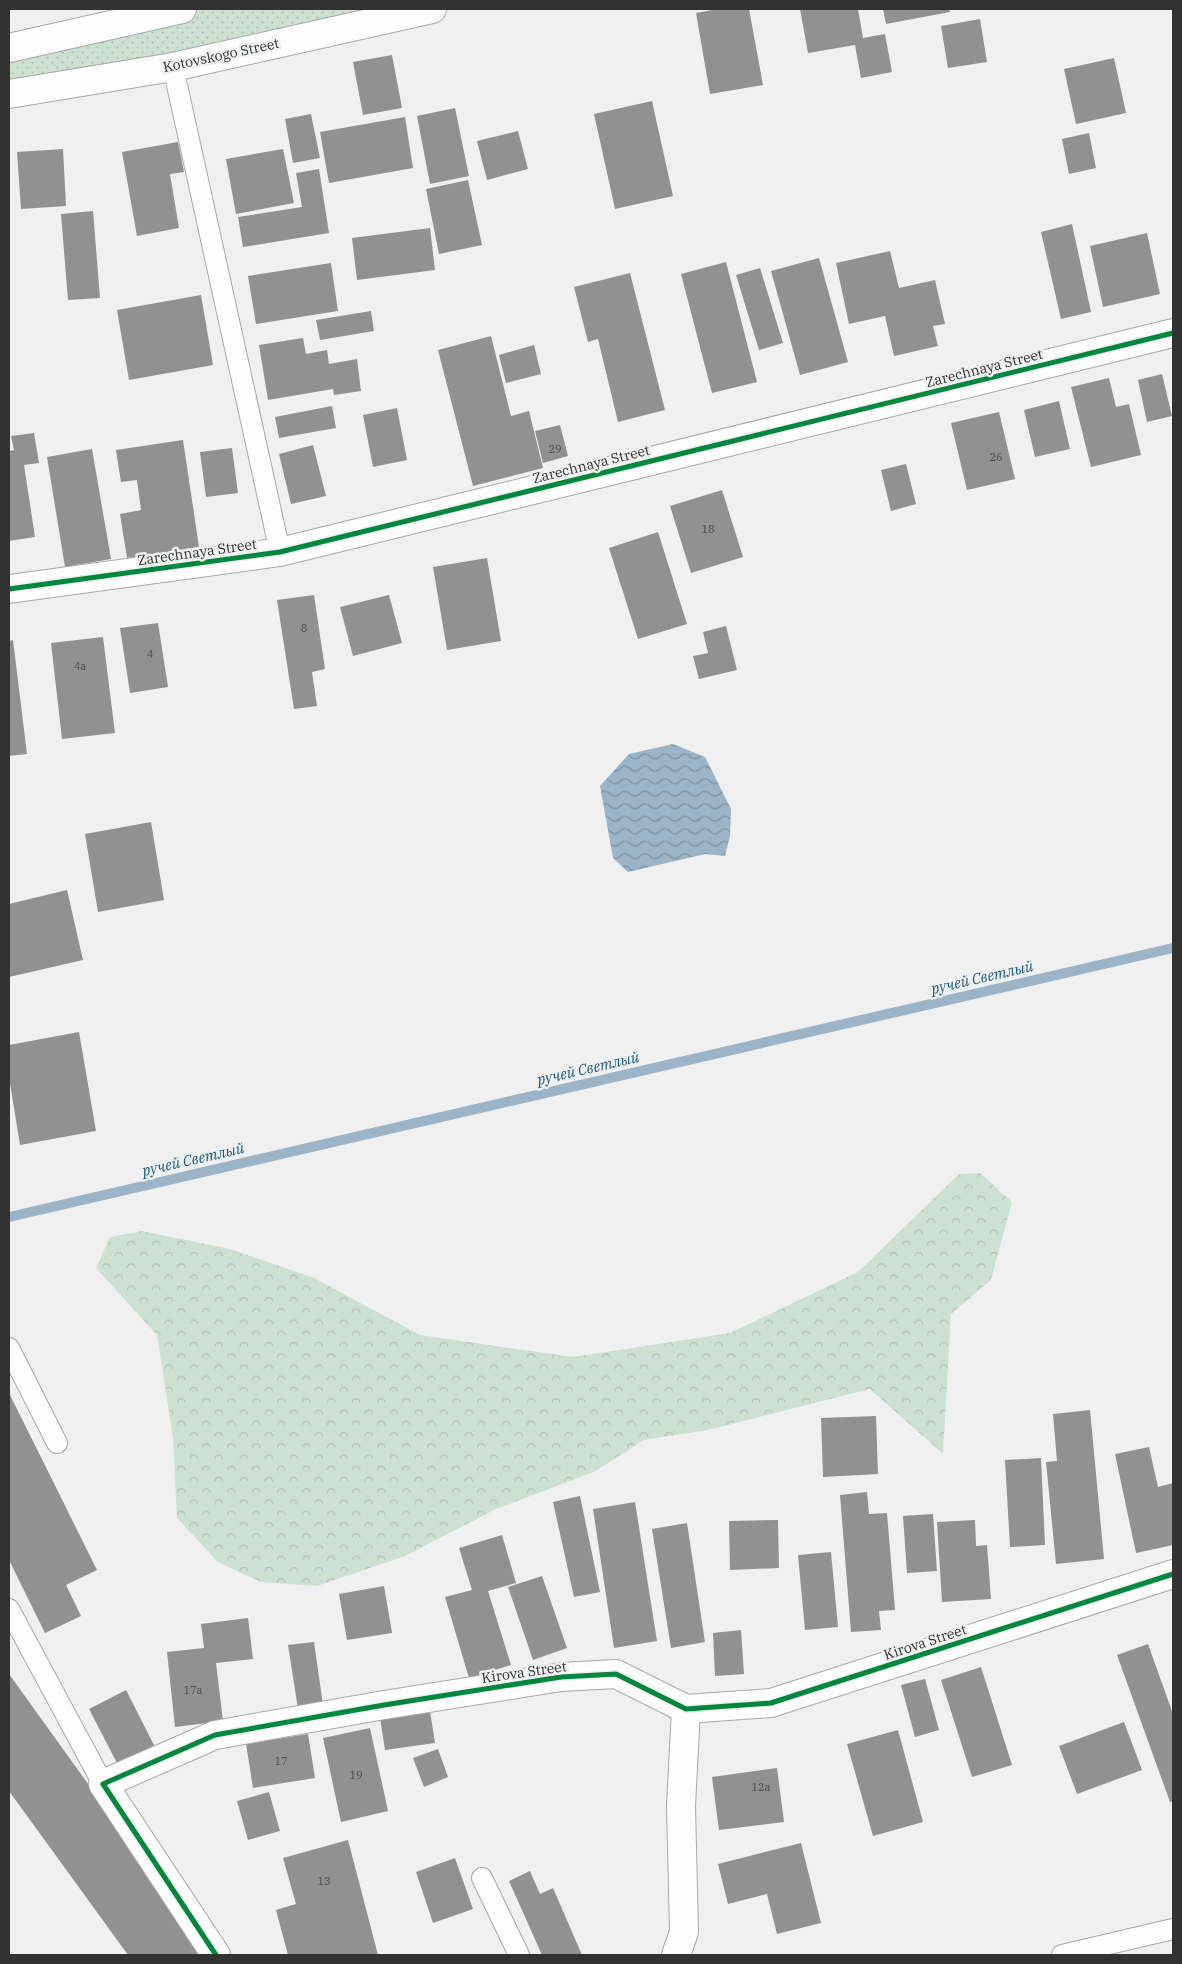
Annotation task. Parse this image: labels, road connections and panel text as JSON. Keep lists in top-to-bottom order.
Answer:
{
  "streets": {
    "street": ["Kotovskogo Street", "Zarechnaya Street", "Kirova Street"]
  },
  "water": ["ручей Светлый"],
  "house_numbers": [
    "29",
    "26",
    "18",
    "8",
    "4",
    "4а",
    "17а",
    "17",
    "19",
    "12а",
    "13"
  ]
}
